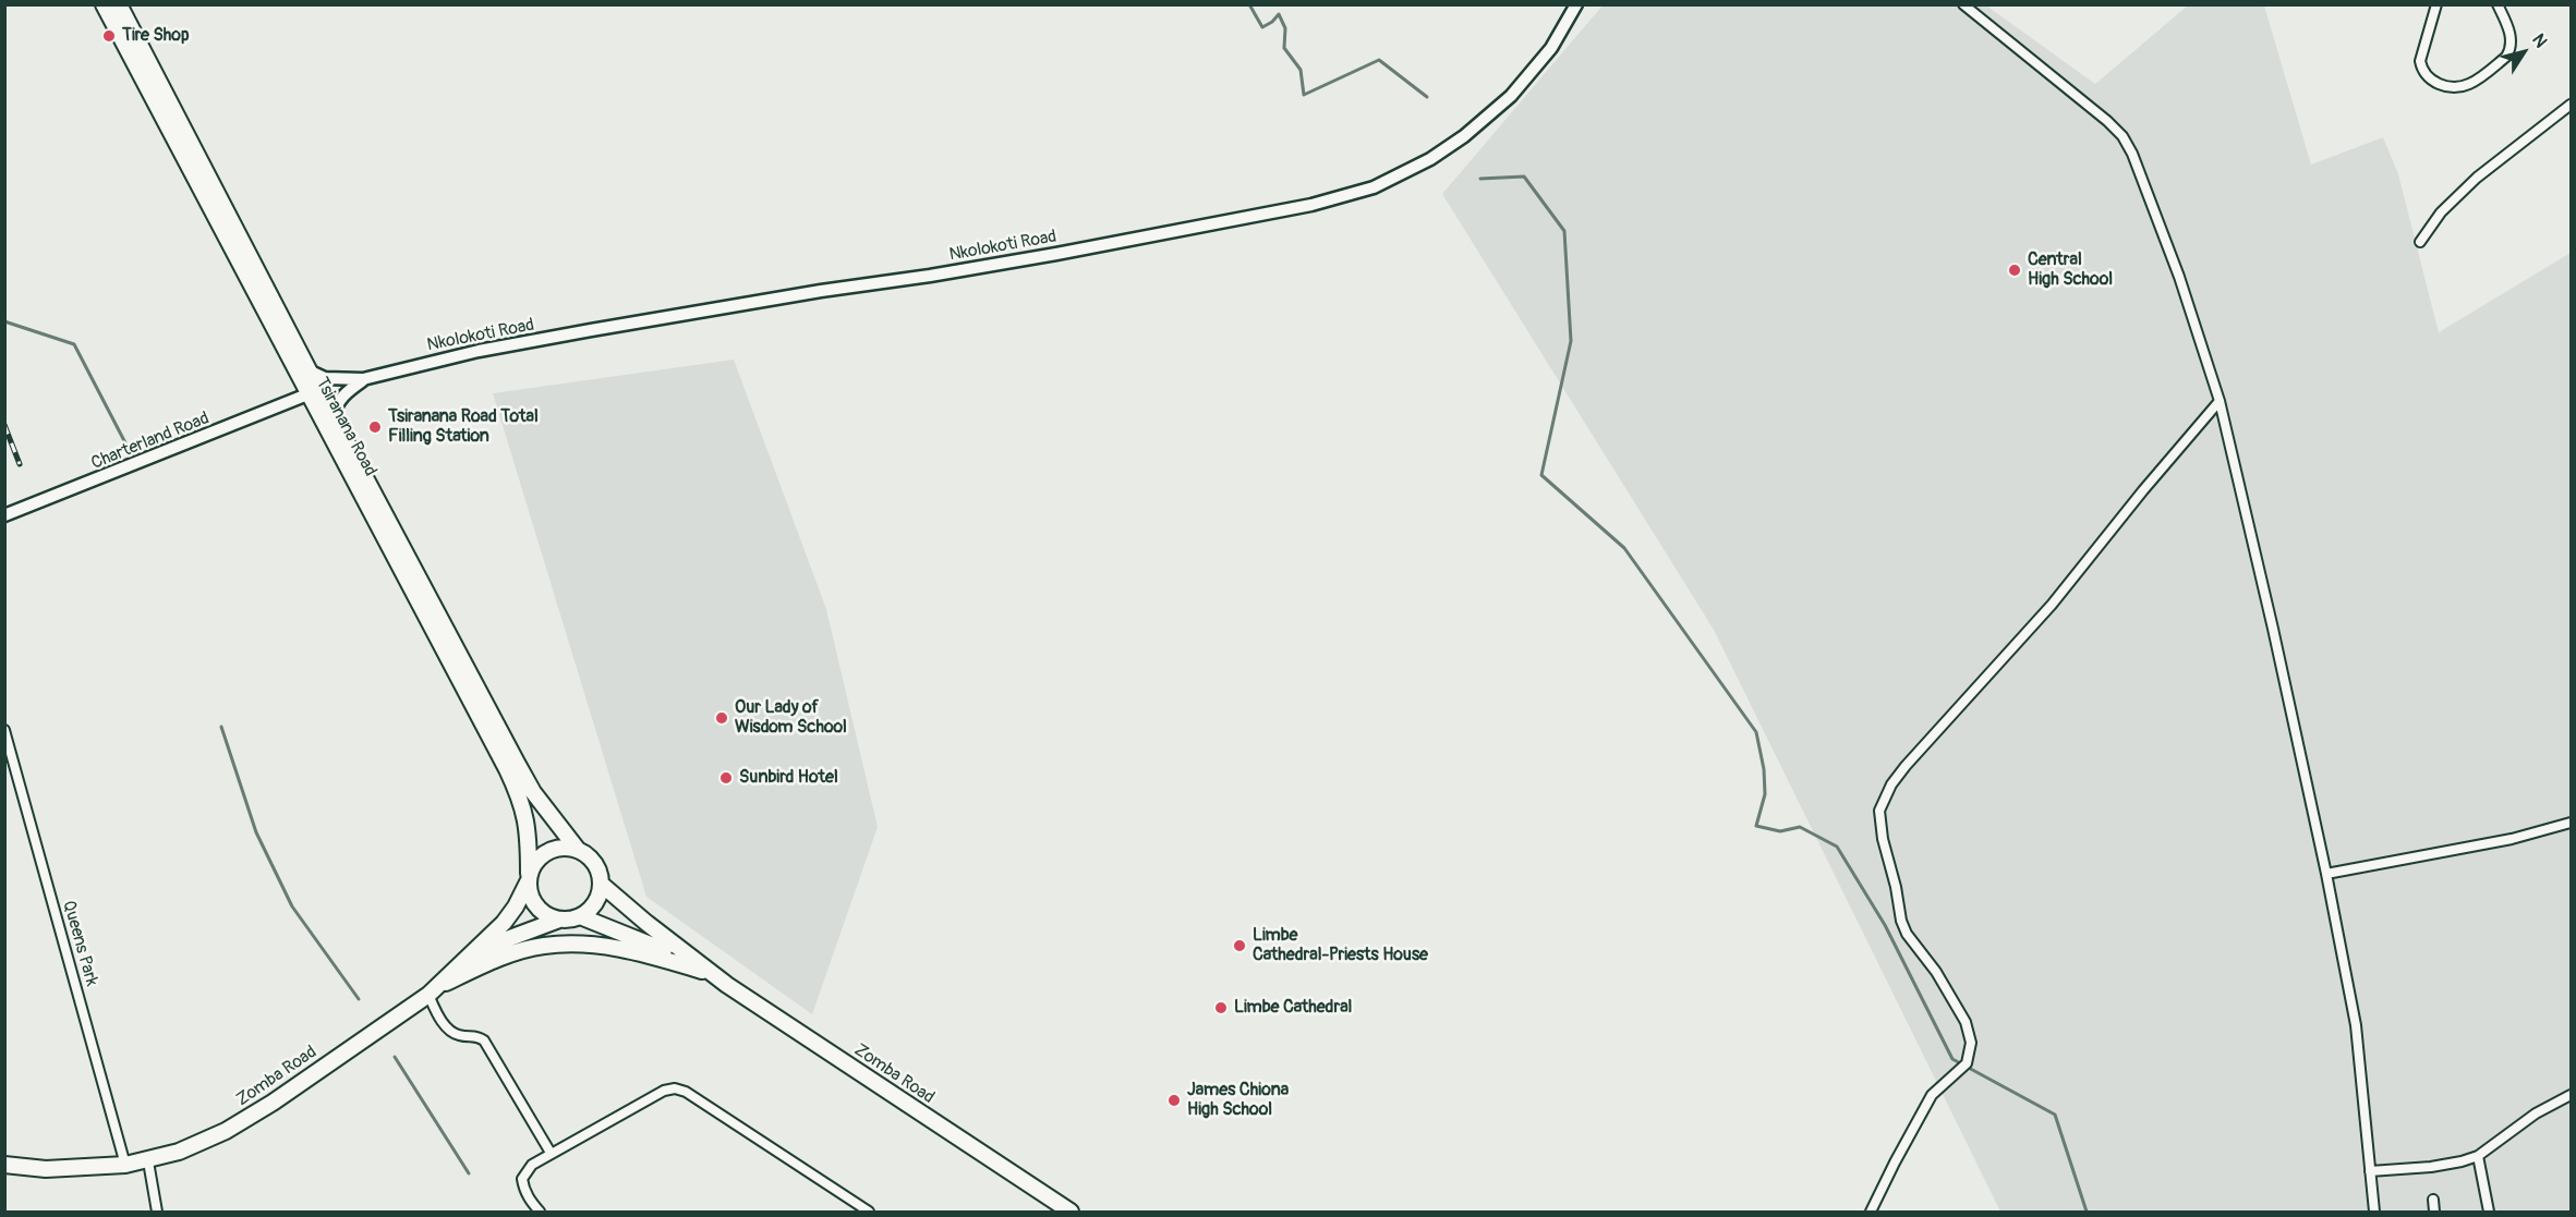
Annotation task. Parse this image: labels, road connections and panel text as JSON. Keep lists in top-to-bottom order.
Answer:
{
  "streets": {
    "highway": ["Tsiranana Road", "Zomba Road"],
    "main road": ["Nkolokoti Road", "Charterland Road"],
    "street": ["Queens Park"]
  },
  "crossings": [
    ["Nkolokoti Road", "Tsiranana Road"],
    ["Tsiranana Road", "Charterland Road"],
    ["Tsiranana Road", "Zomba Road"],
    ["Queens Park", "Zomba Road"]
  ],
  "places": [
    "Tire Shop",
    "Central High School",
    "Tsiranana Road Total Filling Station",
    "Our Lady of Wisdom School",
    "Sunbird Hotel",
    "Limbe Cathedral-Priests House",
    "Limbe Cathedral",
    "James Chiona High School"
  ],
  "north": "top right"
}
